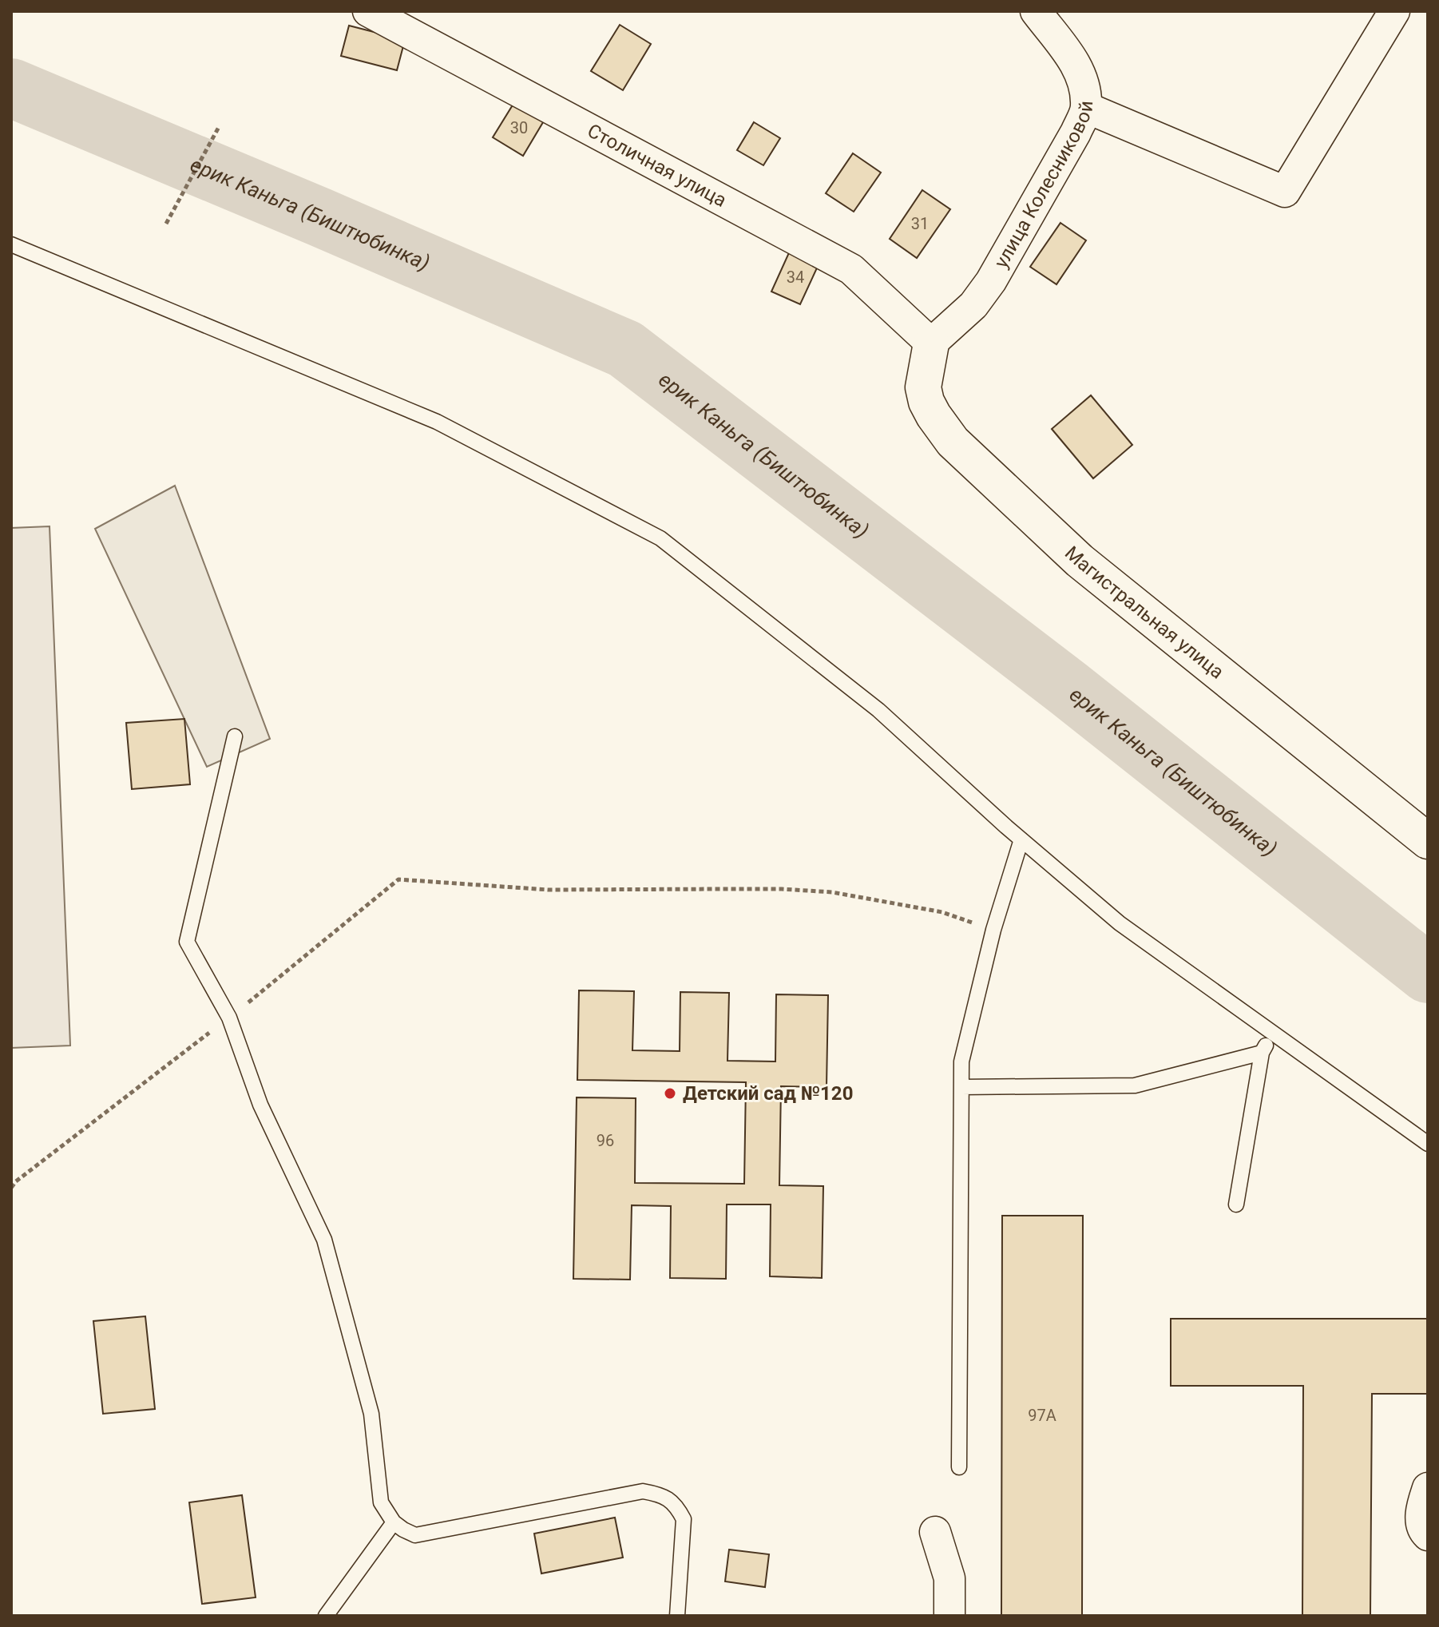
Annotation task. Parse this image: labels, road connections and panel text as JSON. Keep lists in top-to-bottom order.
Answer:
{
  "streets": {
    "street": ["Столичная улица", "улица Колесниковой", "Магистральная улица"]
  },
  "crossings": [
    ["Столичная улица", "улица Колесниковой"],
    ["Столичная улица", "Магистральная улица"],
    ["улица Колесниковой", "Магистральная улица"]
  ],
  "water": ["ерик Каньга (Биштюбинка)"],
  "places": ["Детский сад №120"],
  "house_numbers": [
    "30",
    "31",
    "34",
    "96",
    "97А"
  ]
}
